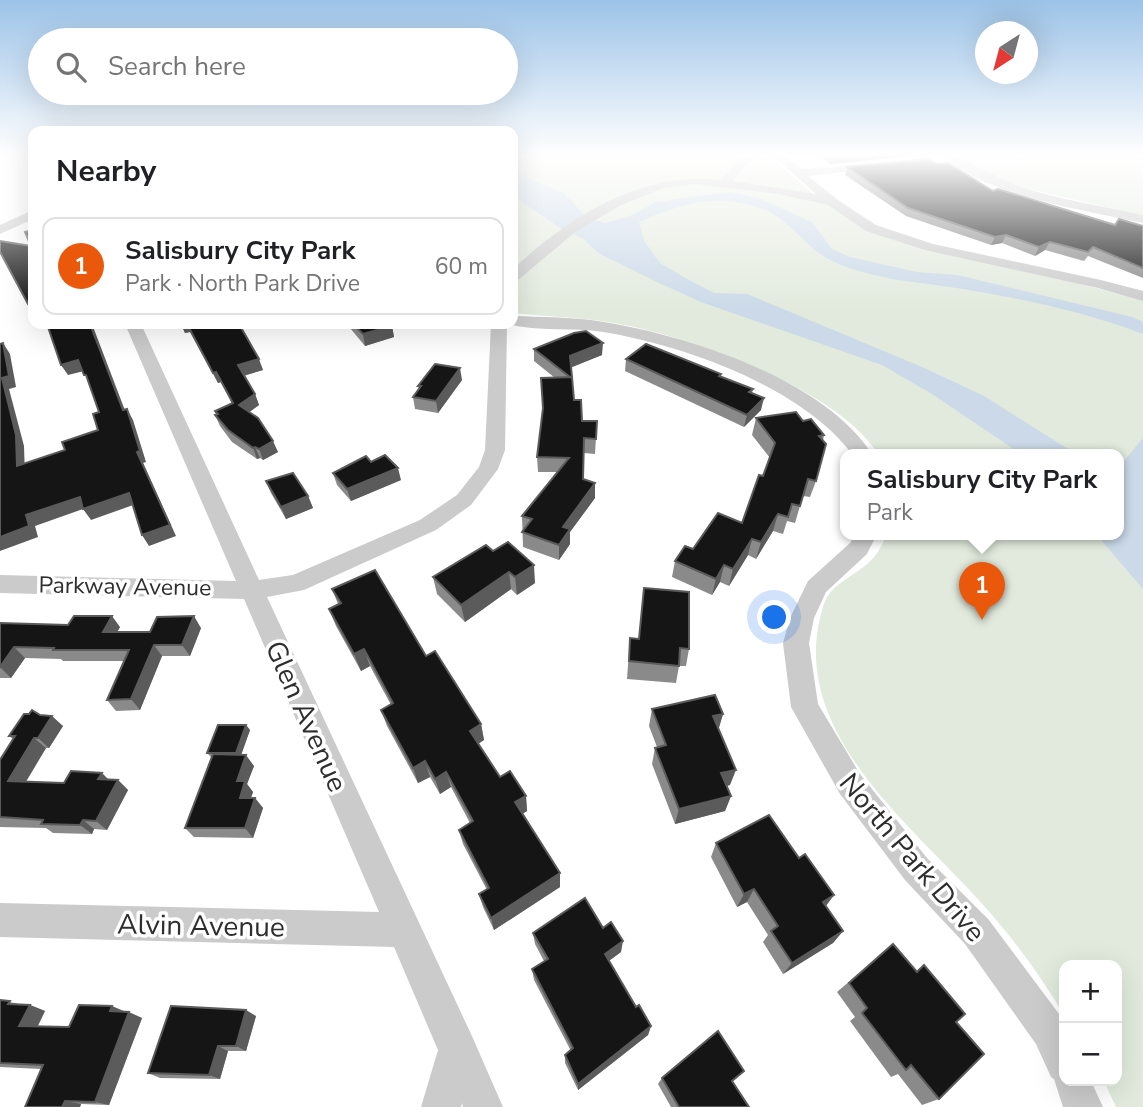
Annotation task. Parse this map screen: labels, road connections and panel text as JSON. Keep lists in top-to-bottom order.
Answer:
{
  "streets": {
    "street": [
      "Parkway Avenue",
      "Glen Avenue",
      "North Park Drive",
      "Alvin Avenue"
    ]
  },
  "crossings": [
    ["Parkway Avenue", "Glen Avenue"],
    ["Glen Avenue", "Alvin Avenue"]
  ],
  "north": "bottom left",
  "page": {
    "search": "Search here",
    "heading": "Nearby",
    "list": [
      {
        "mark": "1",
        "name": "Salisbury City Park",
        "note": "Park · North Park Drive",
        "value": "60 m"
      }
    ],
    "popup": ["Salisbury City Park", "Park"],
    "pins": "1",
    "map_buttons": ["+", "−"]
  }
}
